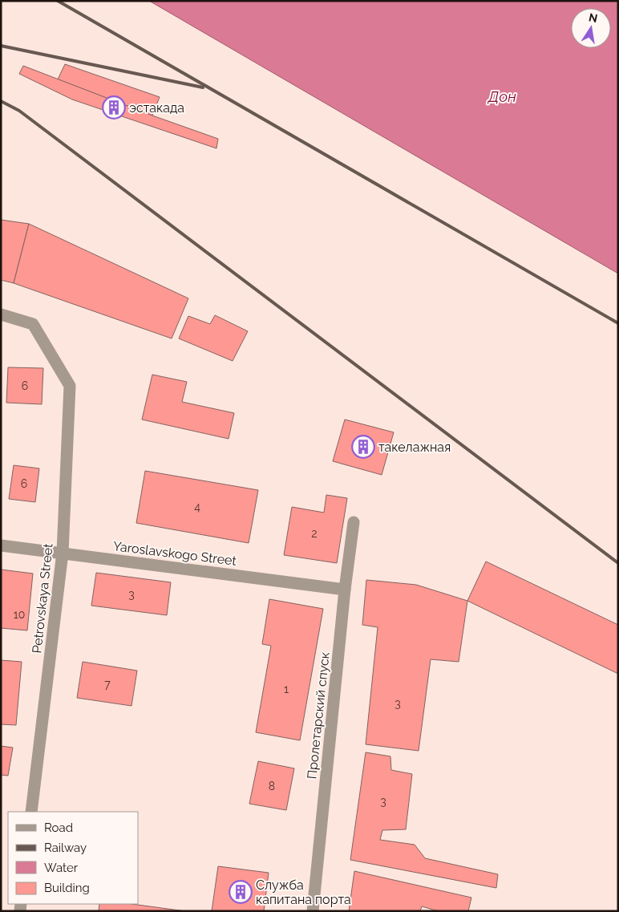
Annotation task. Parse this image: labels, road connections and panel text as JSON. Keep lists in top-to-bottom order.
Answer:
{
  "streets": {
    "street": ["Yaroslavskogo Street", "Petrovskaya Street", "Пролетарский спуск"]
  },
  "crossings": [
    ["Yaroslavskogo Street", "Petrovskaya Street"],
    ["Yaroslavskogo Street", "Пролетарский спуск"]
  ],
  "water": ["Дон"],
  "places": {
    "building": ["эстакада", "такелажная", "Служба капитана порта"]
  },
  "house_numbers": [
    "6",
    "6",
    "4",
    "2",
    "3",
    "10",
    "7",
    "1",
    "3",
    "8",
    "3"
  ],
  "legend": [
    "Road",
    "Railway",
    "Water",
    "Building"
  ],
  "north": "top"
}
